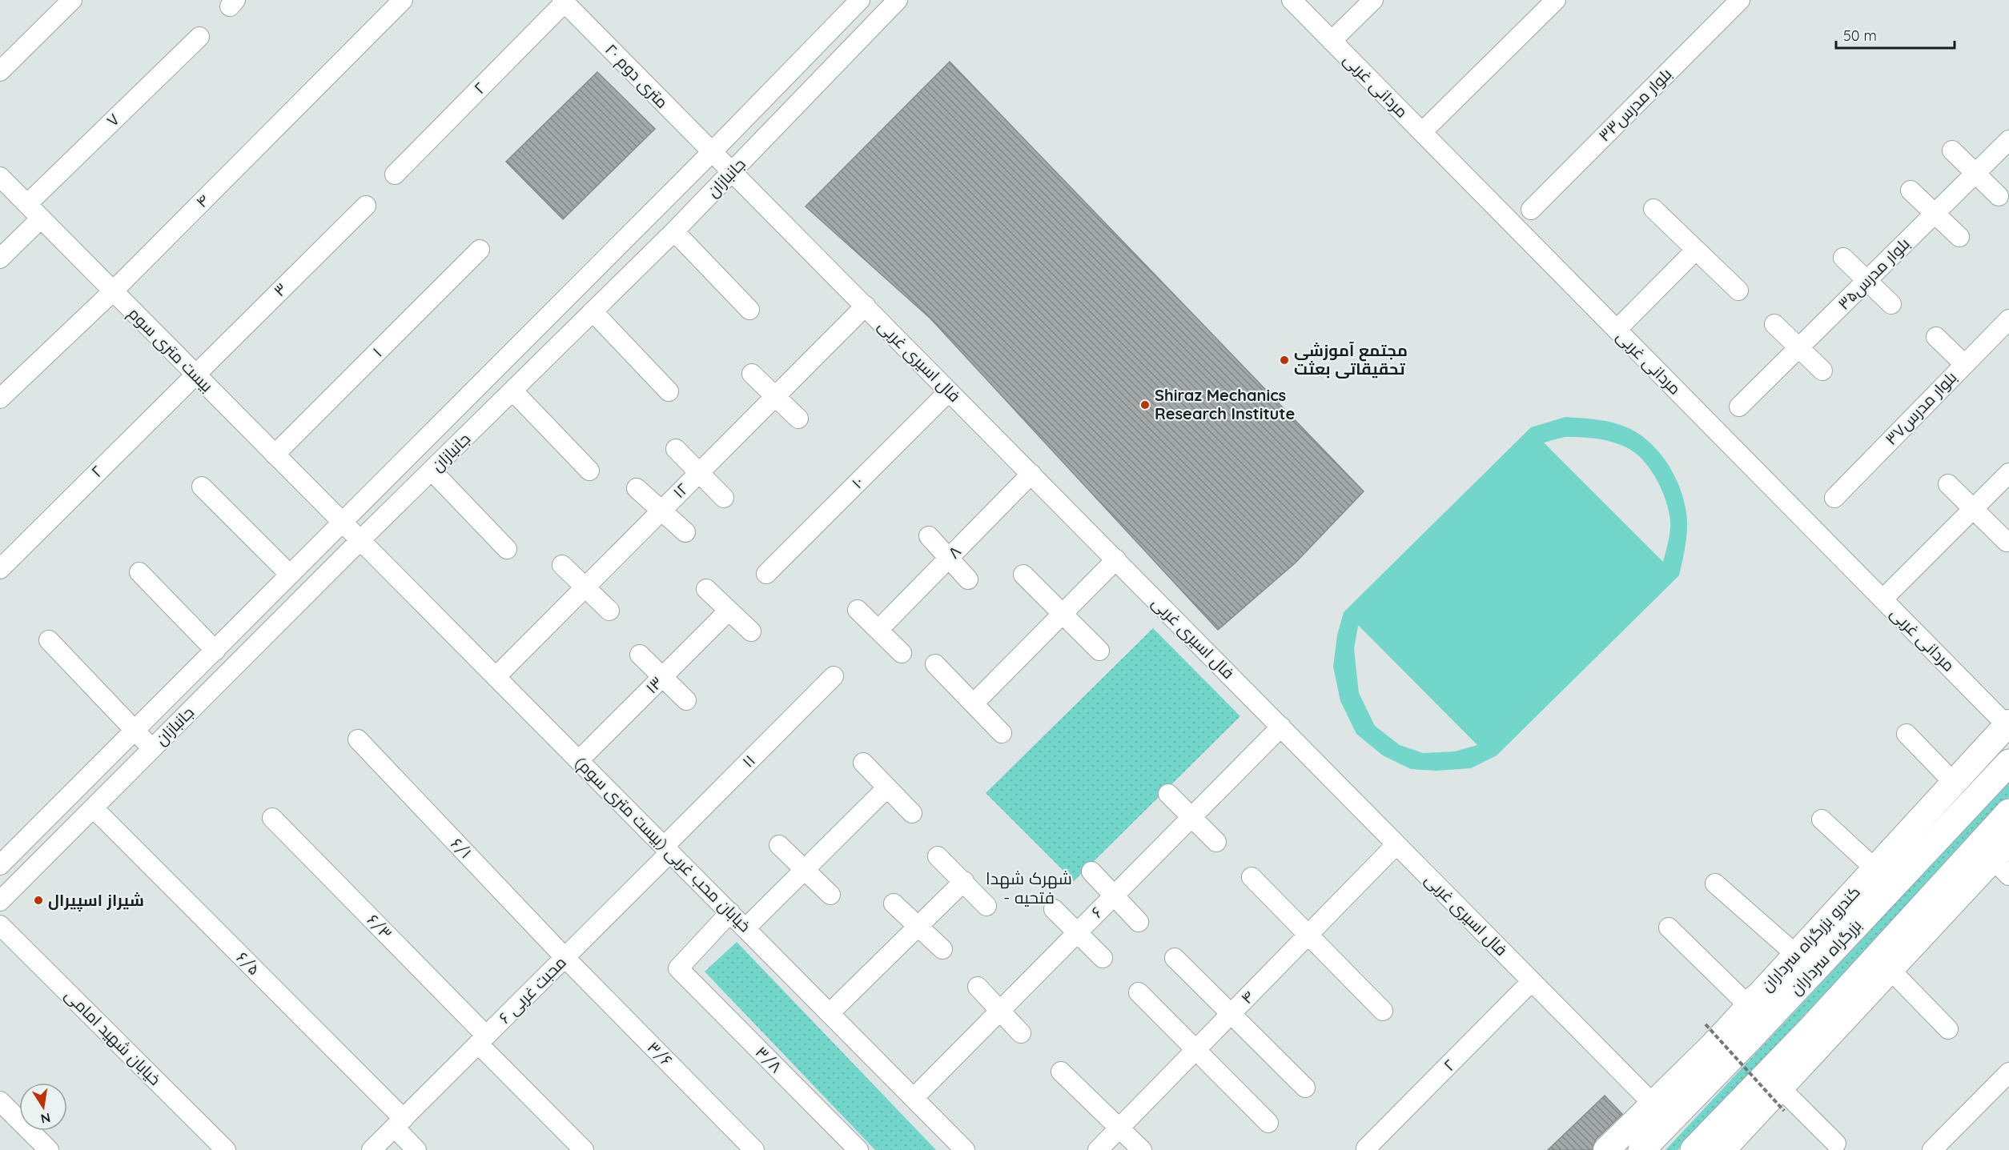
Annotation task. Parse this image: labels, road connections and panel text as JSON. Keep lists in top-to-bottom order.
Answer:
{
  "streets": {
    "highway": ["بزرگراه سرداران"],
    "main road": ["کندرو بزرگراه سرداران"],
    "street": [
      "۲۰ متری دوم",
      "مردانی غربی",
      "۲",
      "بلوار مدرس۳۳",
      "۷",
      "جانبازان",
      "۴",
      "بلوار مدرس۳۵",
      "۳",
      "بیست متری سوم",
      "۱",
      "فال اسیری غربی",
      "بلوار مدرس۳۷",
      "۱۰",
      "۱۲",
      "۸",
      "۱۳",
      "۱۱",
      "خیابان محب غربی (بیست متری سوم)",
      "۶/۱",
      "۶",
      "۶/۳",
      "۶/۵",
      "محبت غربی ۶",
      "خیابان شهید امامی",
      "۳/۶",
      "۳/۸"
    ]
  },
  "crossings": [
    ["۲۰ متری دوم", "۲"],
    ["۲۰ متری دوم", "جانبازان"],
    ["۲۰ متری دوم", "فال اسیری غربی"],
    ["مردانی غربی", "کندرو بزرگراه سرداران"],
    ["۲", "۳"],
    ["۲", "بیست متری سوم"],
    ["۲", "فال اسیری غربی"],
    ["۷", "بیست متری سوم"],
    ["جانبازان", "بیست متری سوم"],
    ["جانبازان", "فال اسیری غربی"],
    ["جانبازان", "خیابان محب غربی (بیست متری سوم)"],
    ["جانبازان", "۶/۵"],
    ["۴", "بیست متری سوم"],
    ["۴", "فال اسیری غربی"],
    ["۳", "بیست متری سوم"],
    ["بیست متری سوم", "۱"],
    ["بیست متری سوم", "خیابان محب غربی (بیست متری سوم)"],
    ["فال اسیری غربی", "۱۰"],
    ["فال اسیری غربی", "۱۲"],
    ["فال اسیری غربی", "۸"],
    ["فال اسیری غربی", "۶"],
    ["فال اسیری غربی", "کندرو بزرگراه سرداران"],
    ["۱۲", "خیابان محب غربی (بیست متری سوم)"],
    ["۱۳", "خیابان محب غربی (بیست متری سوم)"],
    ["۱۱", "خیابان محب غربی (بیست متری سوم)"],
    ["۱۱", "محبت غربی ۶"],
    ["خیابان محب غربی (بیست متری سوم)", "۶"],
    ["خیابان محب غربی (بیست متری سوم)", "محبت غربی ۶"],
    ["خیابان محب غربی (بیست متری سوم)", "۳/۸"],
    ["۶/۱", "محبت غربی ۶"],
    ["۶/۱", "۳/۶"],
    ["۶/۳", "محبت غربی ۶"],
    ["۶/۵", "محبت غربی ۶"],
    ["محبت غربی ۶", "۳/۶"]
  ],
  "districts": ["شهرک شهدا - فتحیه"],
  "places": ["مجتمع آموزشی تحقیقاتی بعثت", "Shiraz Mechanics Research Institute", "شیراز اسپیرال"],
  "scale_bar": "50 m",
  "north": "bottom"
}
